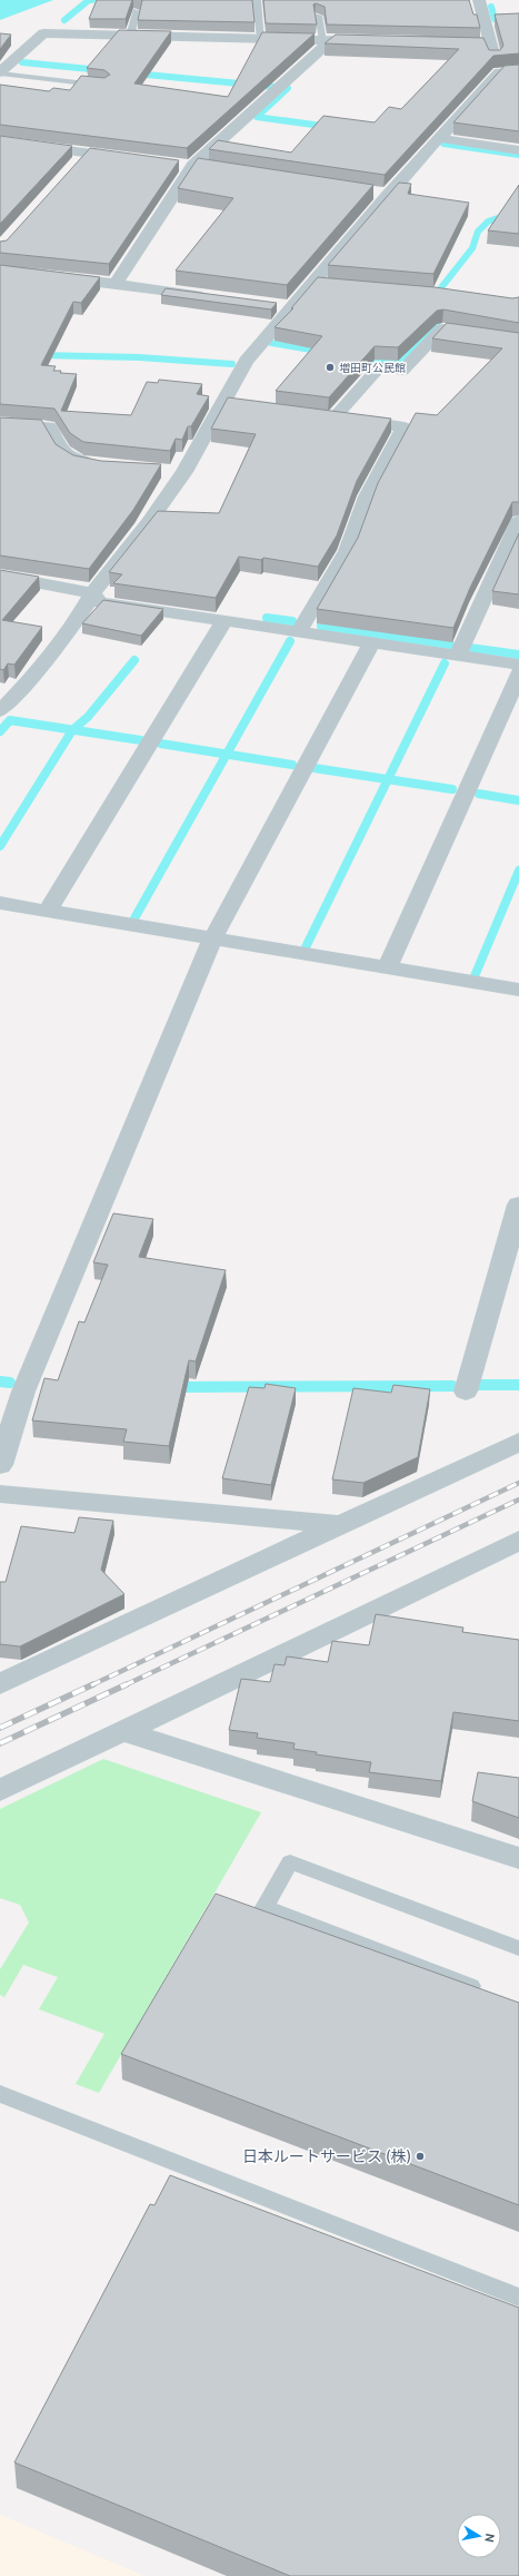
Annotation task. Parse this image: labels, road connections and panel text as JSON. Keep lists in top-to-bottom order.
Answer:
{
  "places": ["増田町公民館", "日本ルートサービス (株)"],
  "north": "right"
}
